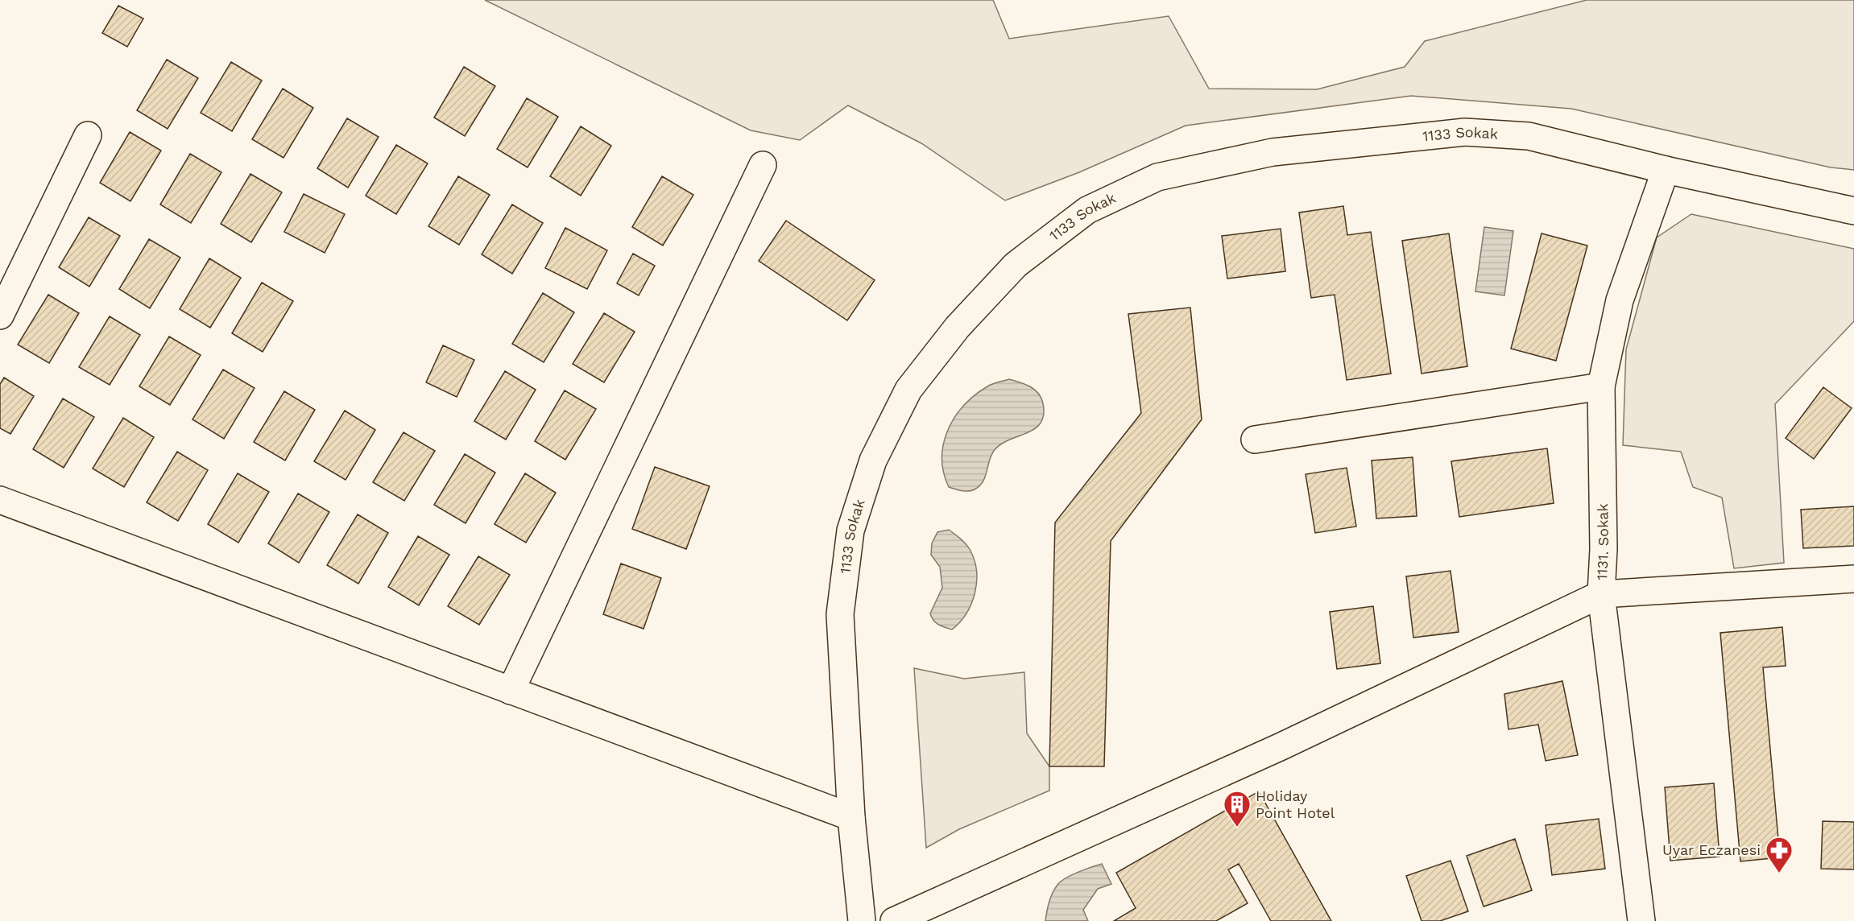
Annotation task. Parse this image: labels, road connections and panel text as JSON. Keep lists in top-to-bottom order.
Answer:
{
  "streets": {
    "street": ["1133 Sokak", "1131. Sokak"]
  },
  "crossings": [
    ["1133 Sokak", "1131. Sokak"]
  ],
  "places": {
    "building": ["Holiday Point Hotel"],
    "pharmacy": ["Uyar Eczanesi"]
  }
}
